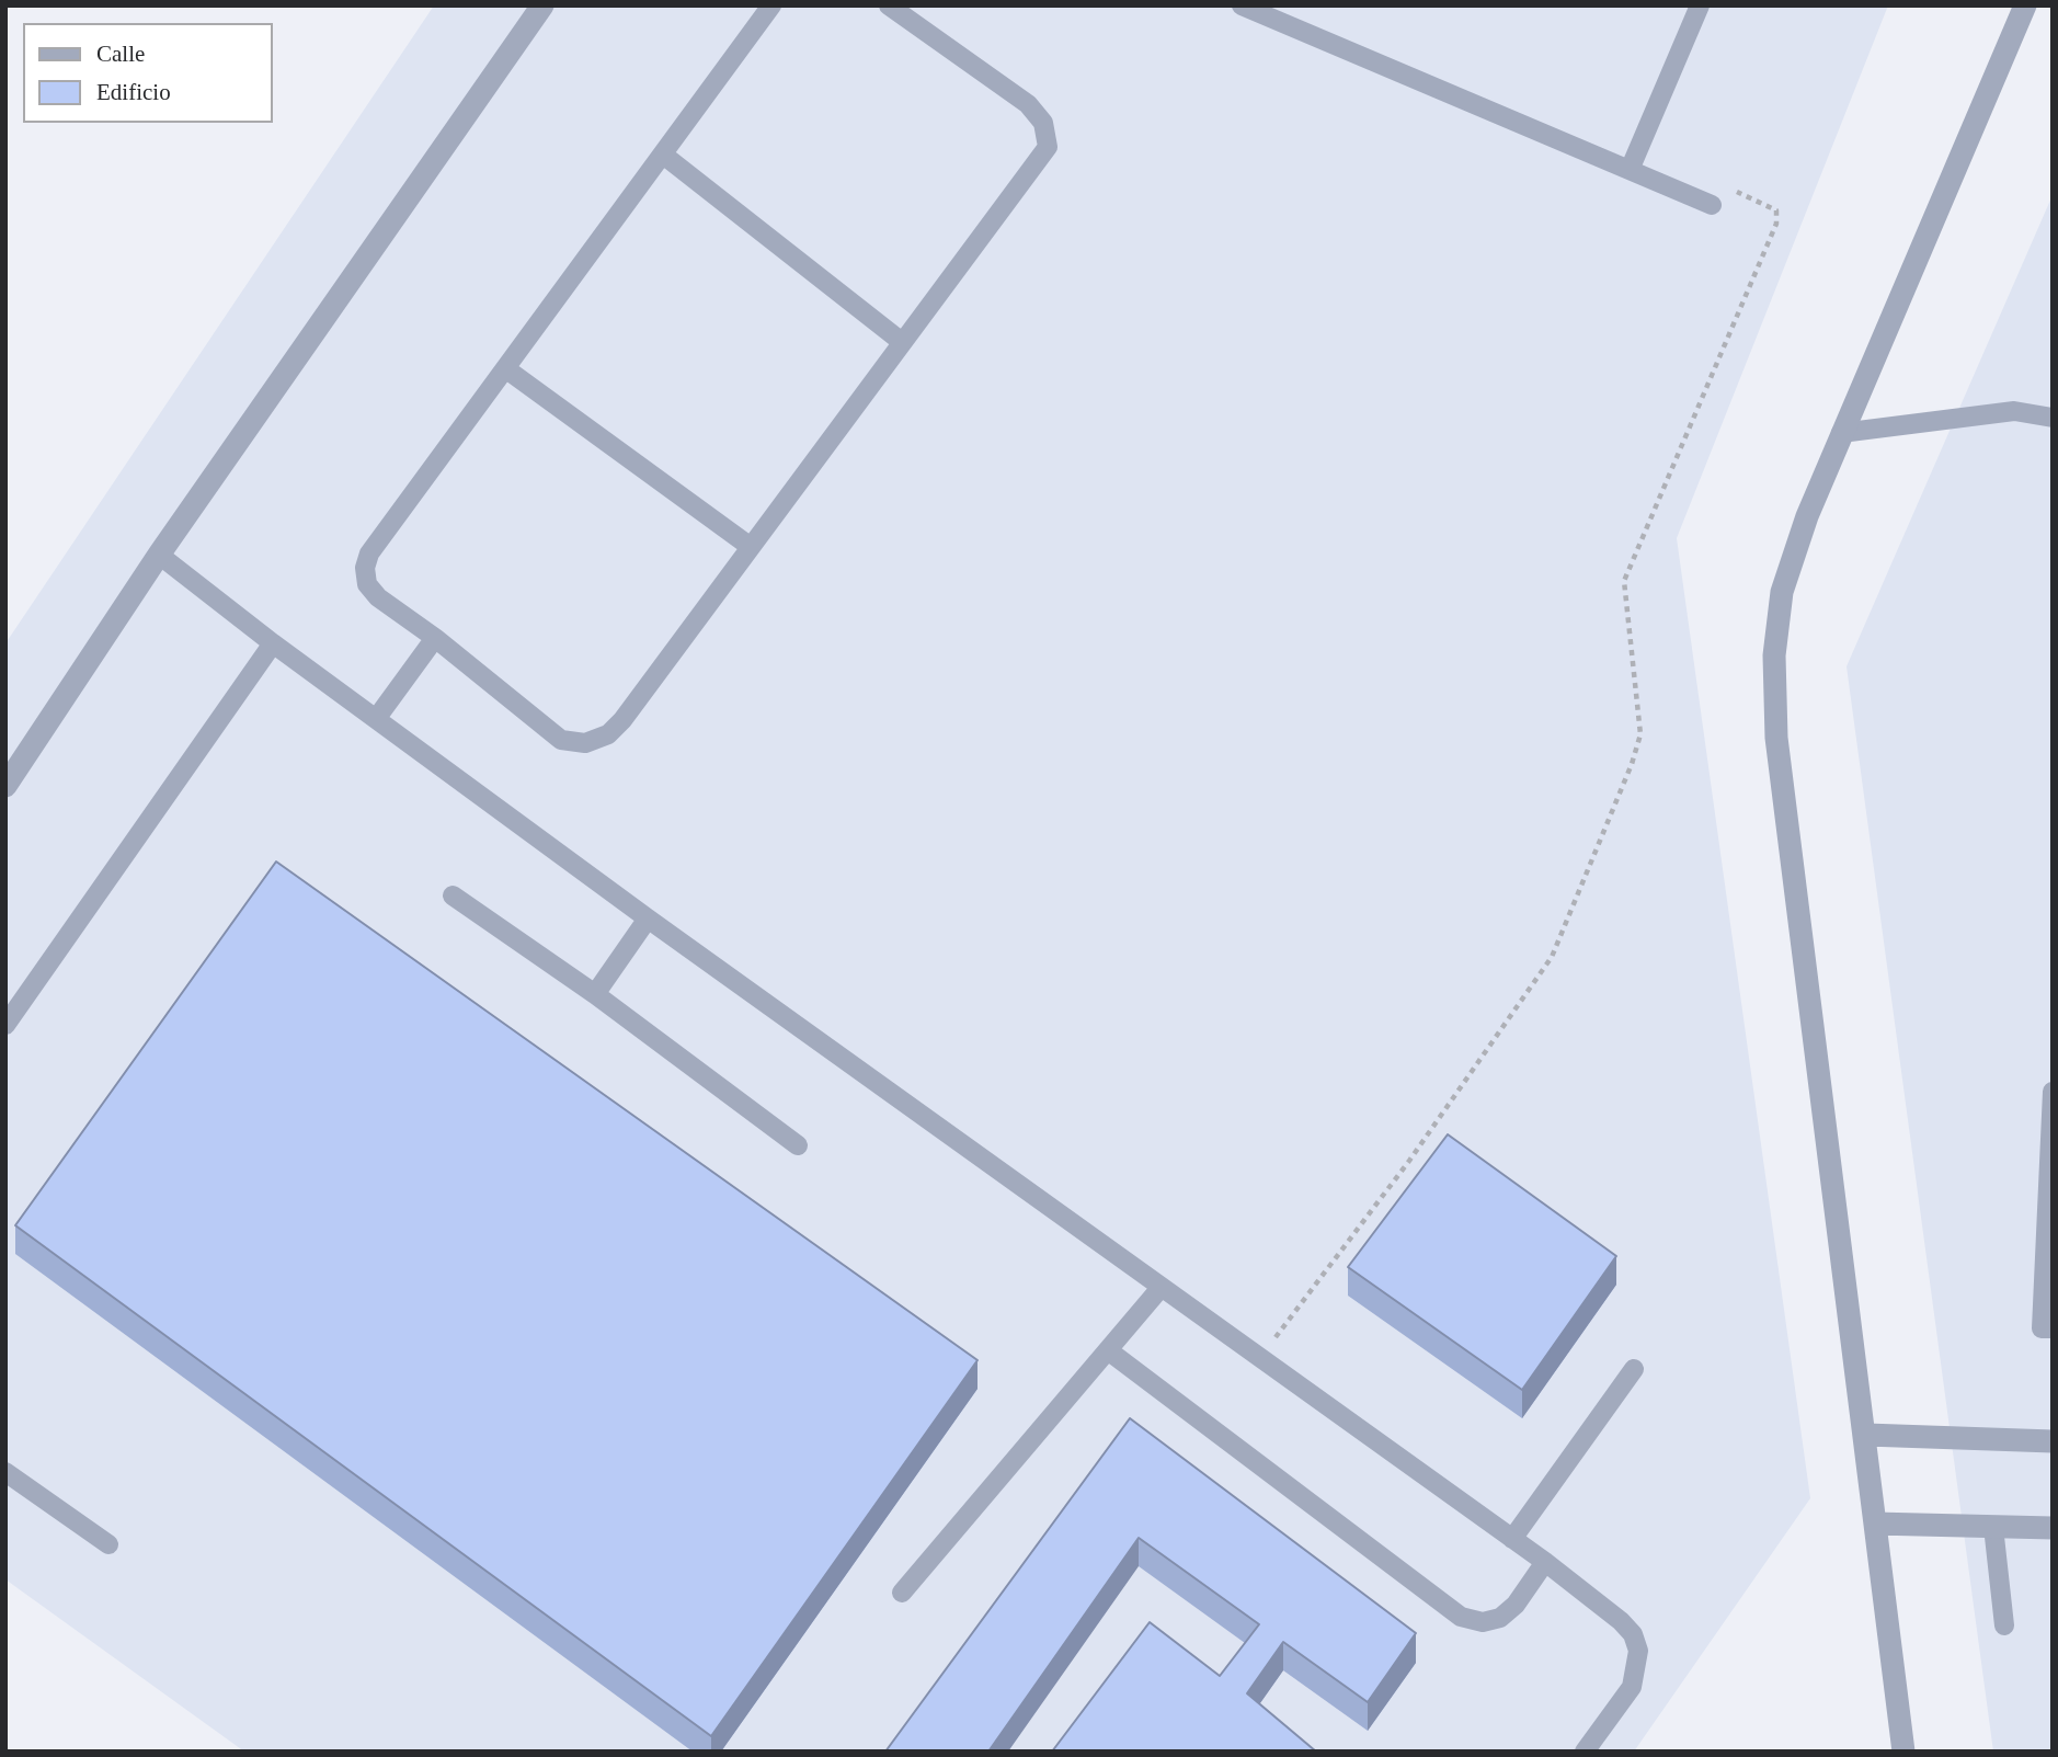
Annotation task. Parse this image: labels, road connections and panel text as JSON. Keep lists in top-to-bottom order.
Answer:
{
  "legend": ["Calle", "Edificio"]
}
